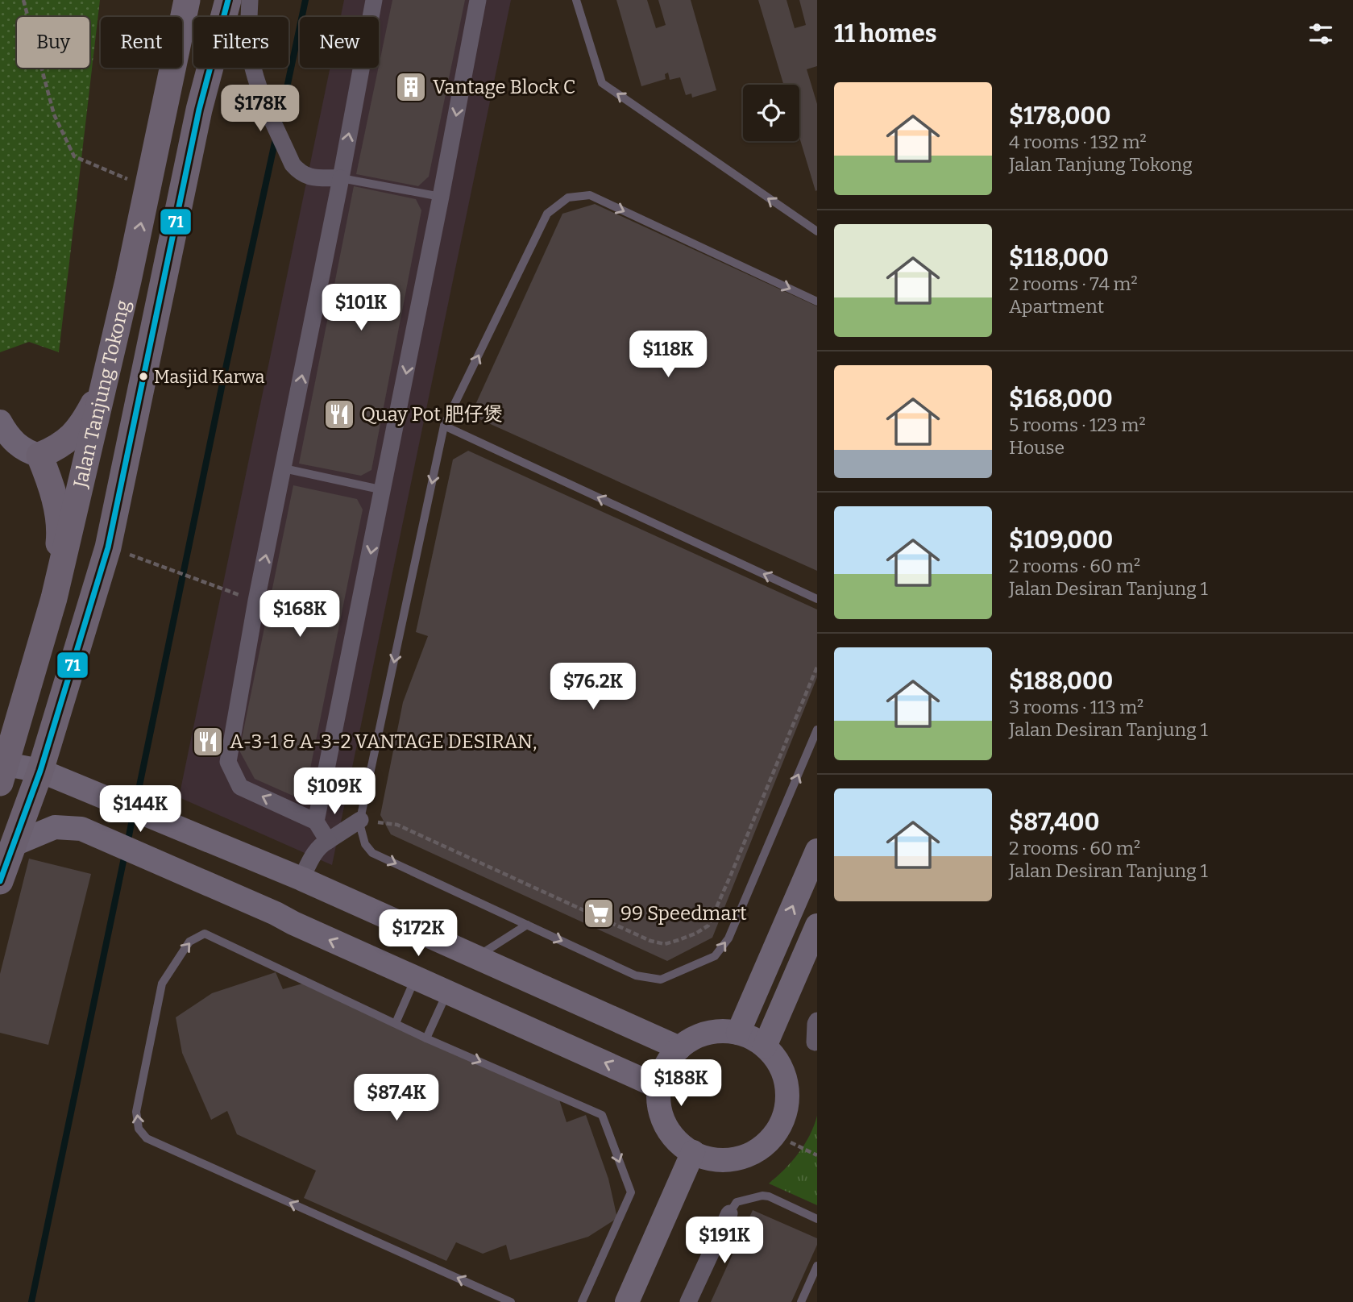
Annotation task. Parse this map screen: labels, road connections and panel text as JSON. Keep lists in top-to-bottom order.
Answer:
{
  "streets": {
    "main road": ["Jalan Tanjung Tokong"]
  },
  "places": {
    "building": ["Vantage Block C"],
    "other": ["Masjid Karwa"],
    "restaurant": ["Quay Pot 肥仔煲", "A-3-1 & A-3-2 VANTAGE DESIRAN,"],
    "supermarket": ["99 Speedmart"]
  },
  "lines": ["transit line 71"],
  "page": {
    "heading": "11 homes",
    "chip": [
      "Buy",
      "Rent",
      "Filters",
      "New"
    ],
    "list": [
      {
        "name": "$178,000",
        "note": "4 rooms · 132 m² · Jalan Tanjung Tokong"
      },
      {
        "name": "$118,000",
        "note": "2 rooms · 74 m² · Apartment"
      },
      {
        "name": "$168,000",
        "note": "5 rooms · 123 m² · House"
      },
      {
        "name": "$109,000",
        "note": "2 rooms · 60 m² · Jalan Desiran Tanjung 1"
      },
      {
        "name": "$188,000",
        "note": "3 rooms · 113 m² · Jalan Desiran Tanjung 1"
      },
      {
        "name": "$87,400",
        "note": "2 rooms · 60 m² · Jalan Desiran Tanjung 1"
      }
    ],
    "price": [
      "$178K",
      "$101K",
      "$118K",
      "$168K",
      "$76.2K",
      "$109K",
      "$144K",
      "$172K",
      "$188K",
      "$87.4K",
      "$191K"
    ]
  }
}
